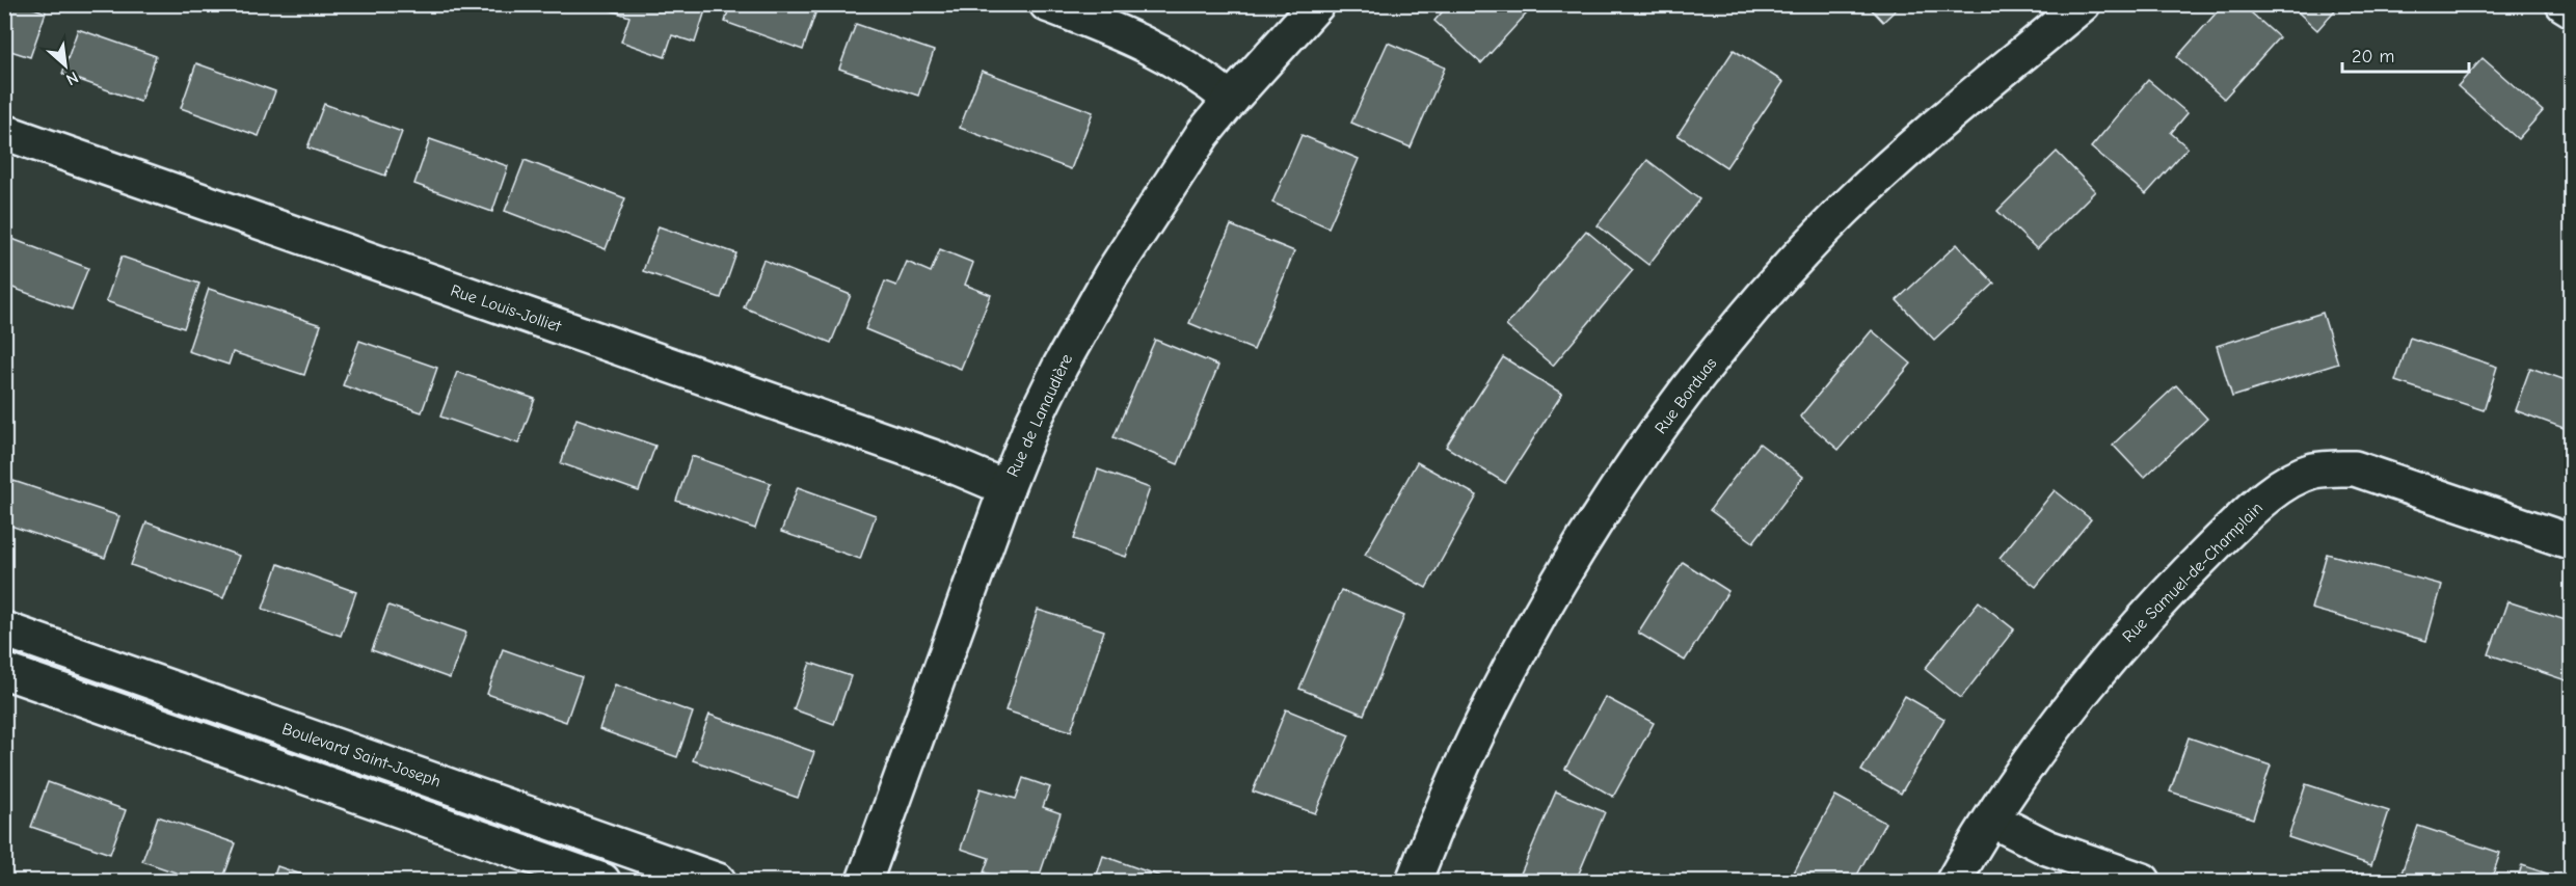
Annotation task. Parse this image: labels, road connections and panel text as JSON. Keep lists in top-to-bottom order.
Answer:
{
  "streets": {
    "street": [
      "Rue Louis-Jolliet",
      "Rue Borduas",
      "Rue de Lanaudière",
      "Rue Samuel-de-Champlain",
      "Boulevard Saint-Joseph"
    ]
  },
  "crossings": [
    ["Rue Louis-Jolliet", "Rue de Lanaudière"]
  ],
  "scale_bar": "20 m",
  "north": "bottom right"
}
